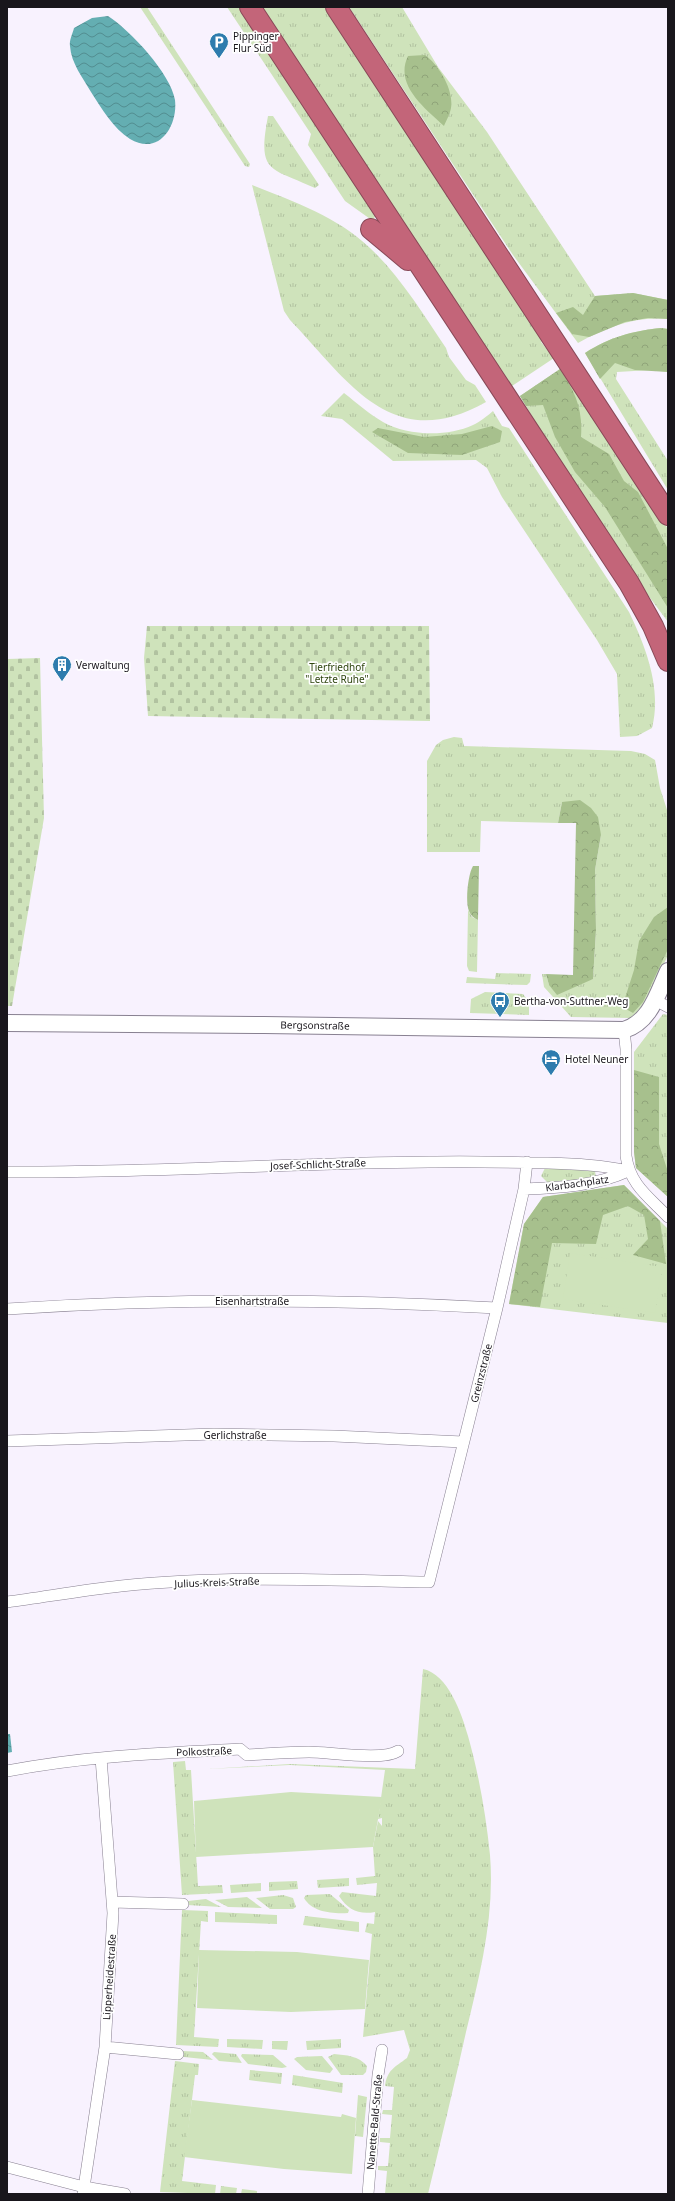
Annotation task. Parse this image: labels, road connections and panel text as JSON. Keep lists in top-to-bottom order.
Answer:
{
  "streets": {
    "street": [
      "Bergsonstraße",
      "Josef-Schlicht-Straße",
      "Klarbachplatz",
      "Eisenhartstraße",
      "Greinzstraße",
      "Gerlichstraße",
      "Julius-Kreis-Straße",
      "Polkostraße",
      "Lipperheidestraße",
      "Nanette-Bald-Straße"
    ]
  },
  "crossings": [
    ["Josef-Schlicht-Straße", "Klarbachplatz"],
    ["Josef-Schlicht-Straße", "Greinzstraße"],
    ["Klarbachplatz", "Greinzstraße"],
    ["Eisenhartstraße", "Greinzstraße"],
    ["Greinzstraße", "Gerlichstraße"],
    ["Greinzstraße", "Julius-Kreis-Straße"],
    ["Polkostraße", "Lipperheidestraße"]
  ],
  "parks": ["Tierfriedhof \"Letzte Ruhe\""],
  "places": {
    "parking": ["Pippinger Flur Süd"],
    "building": ["Verwaltung"],
    "bus stop": ["Bertha-von-Suttner-Weg"],
    "hotel": ["Hotel Neuner"]
  }
}
